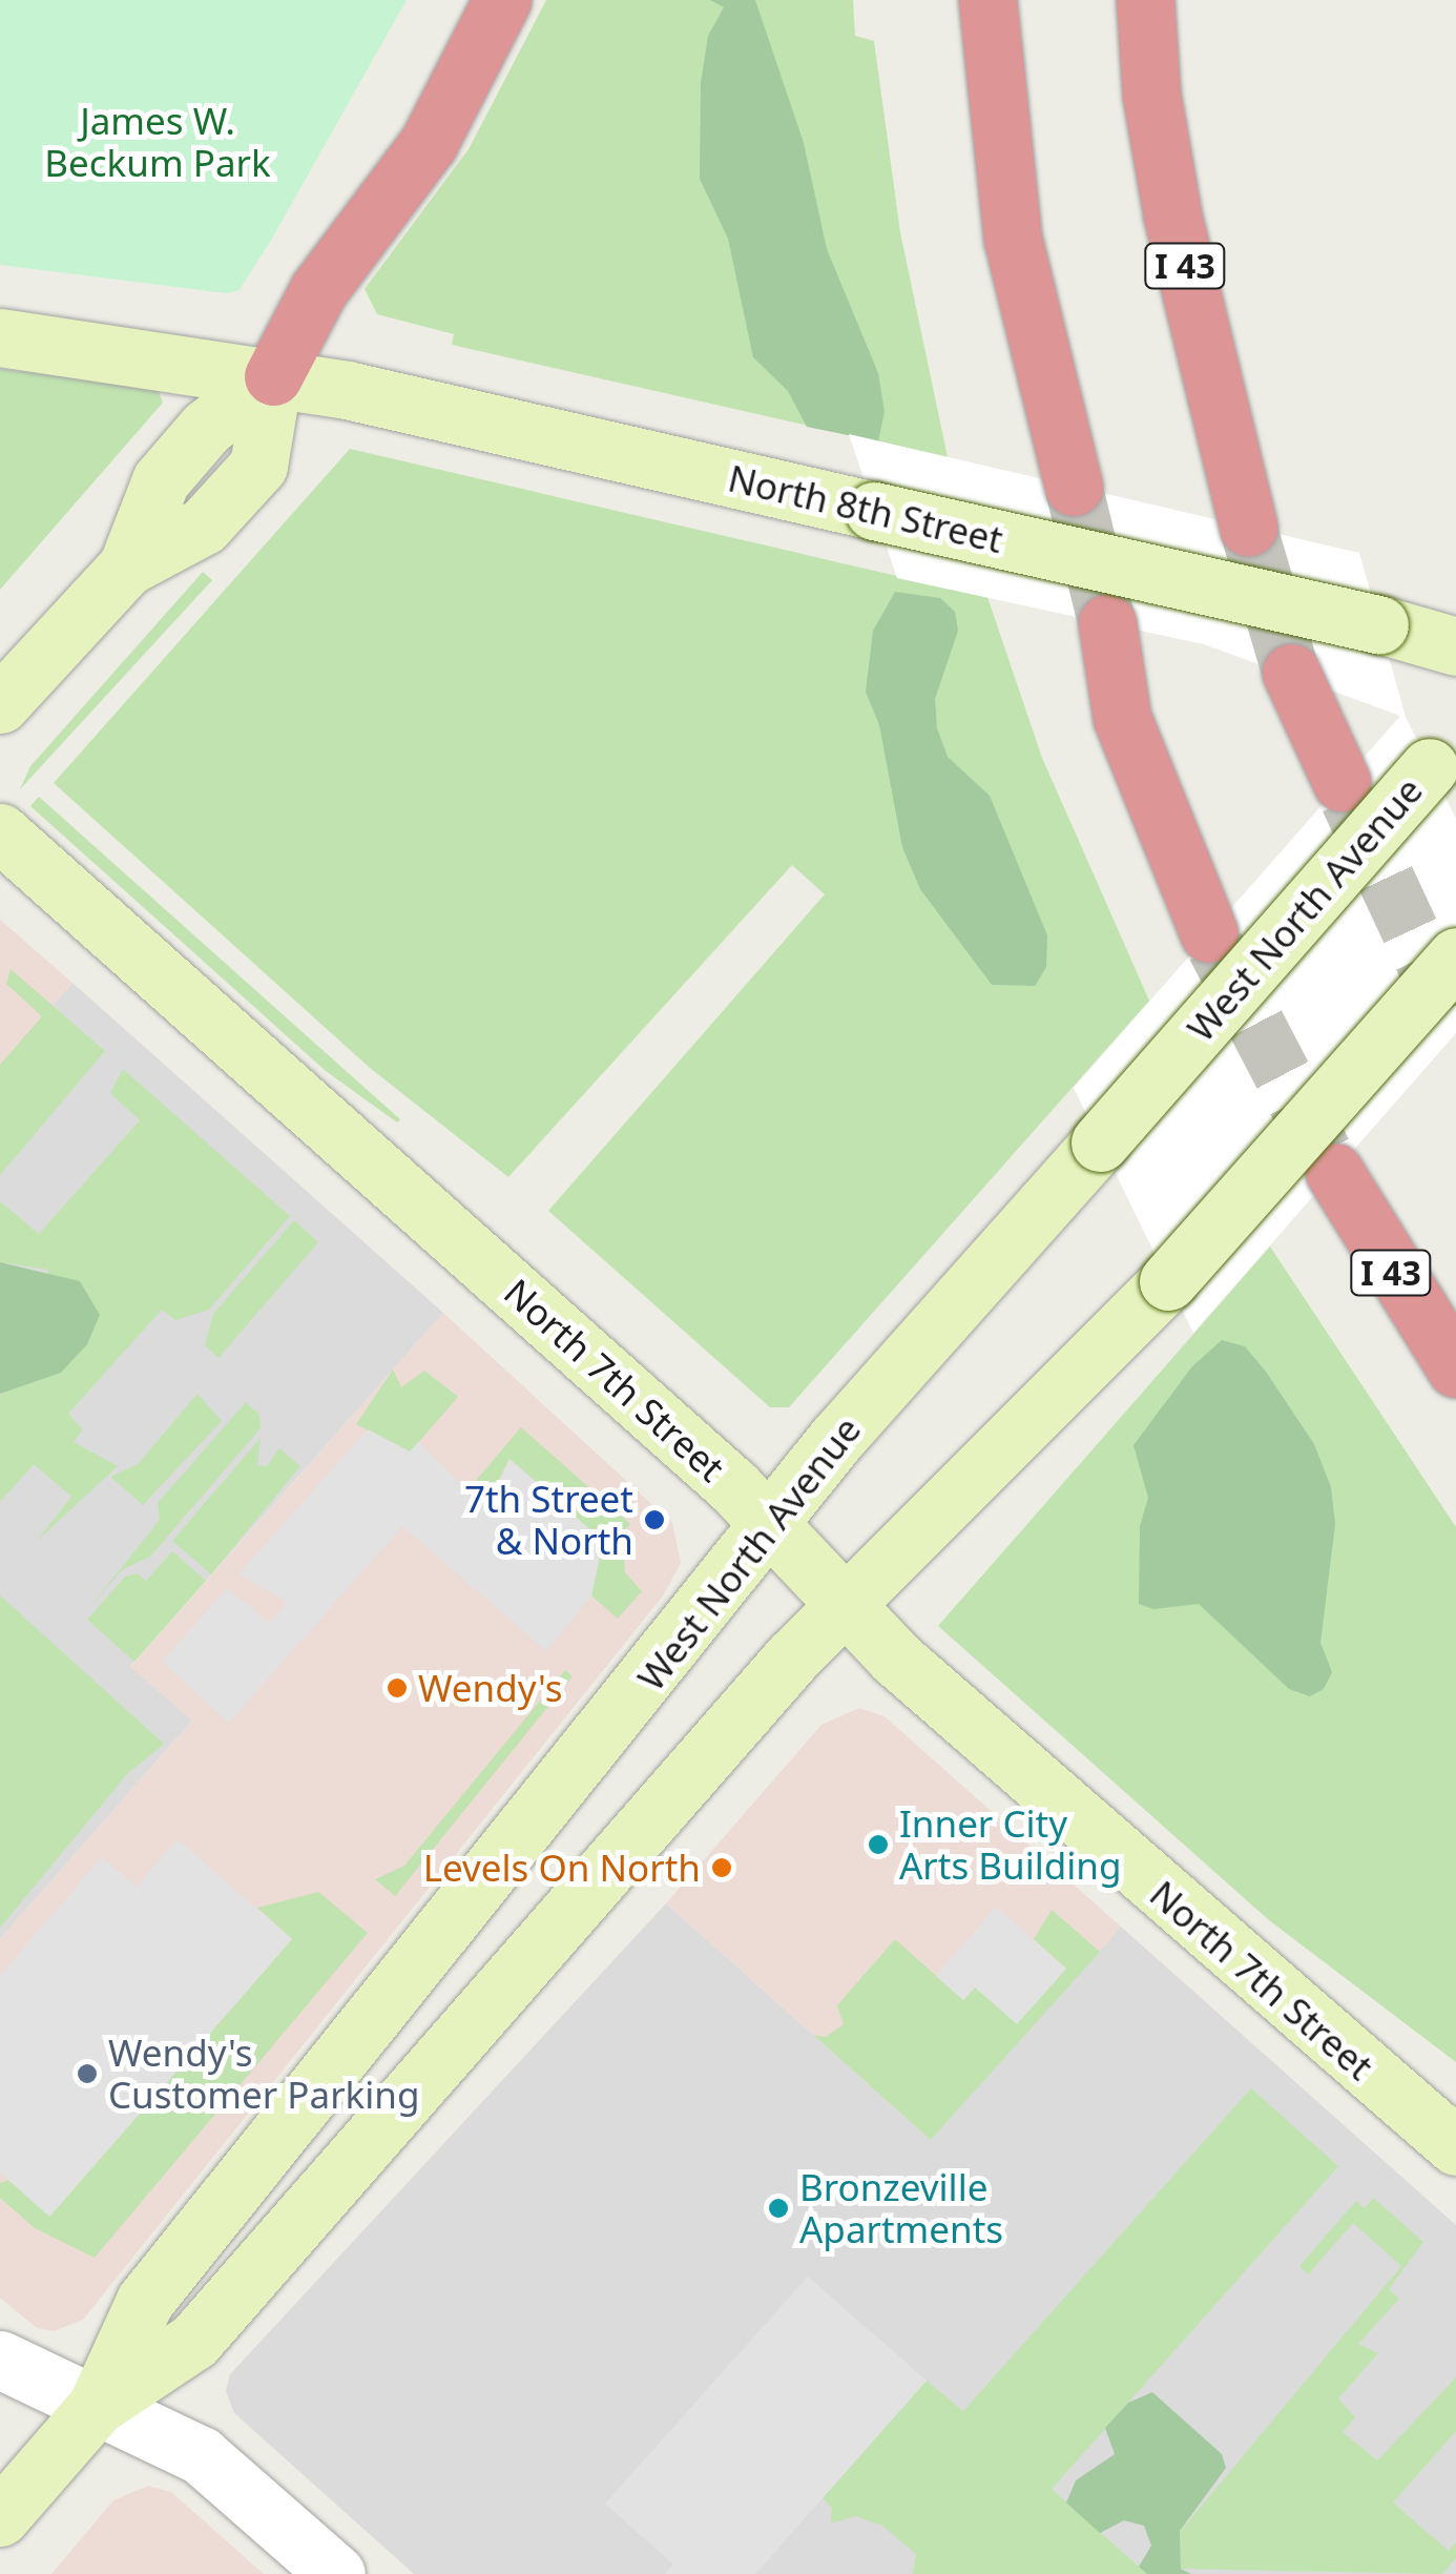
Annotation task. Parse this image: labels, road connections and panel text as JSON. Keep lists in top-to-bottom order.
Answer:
{
  "streets": {
    "highway": ["I 43"],
    "main road": ["North 8th Street", "West North Avenue", "North 7th Street"]
  },
  "crossings": [
    ["West North Avenue", "North 7th Street"]
  ],
  "parks": ["James W. Beckum Park"],
  "places": [
    "7th Street & North",
    "Wendy's",
    "Inner City Arts Building",
    "Levels On North",
    "Wendy's Customer Parking",
    "Bronzeville Apartments"
  ]
}
